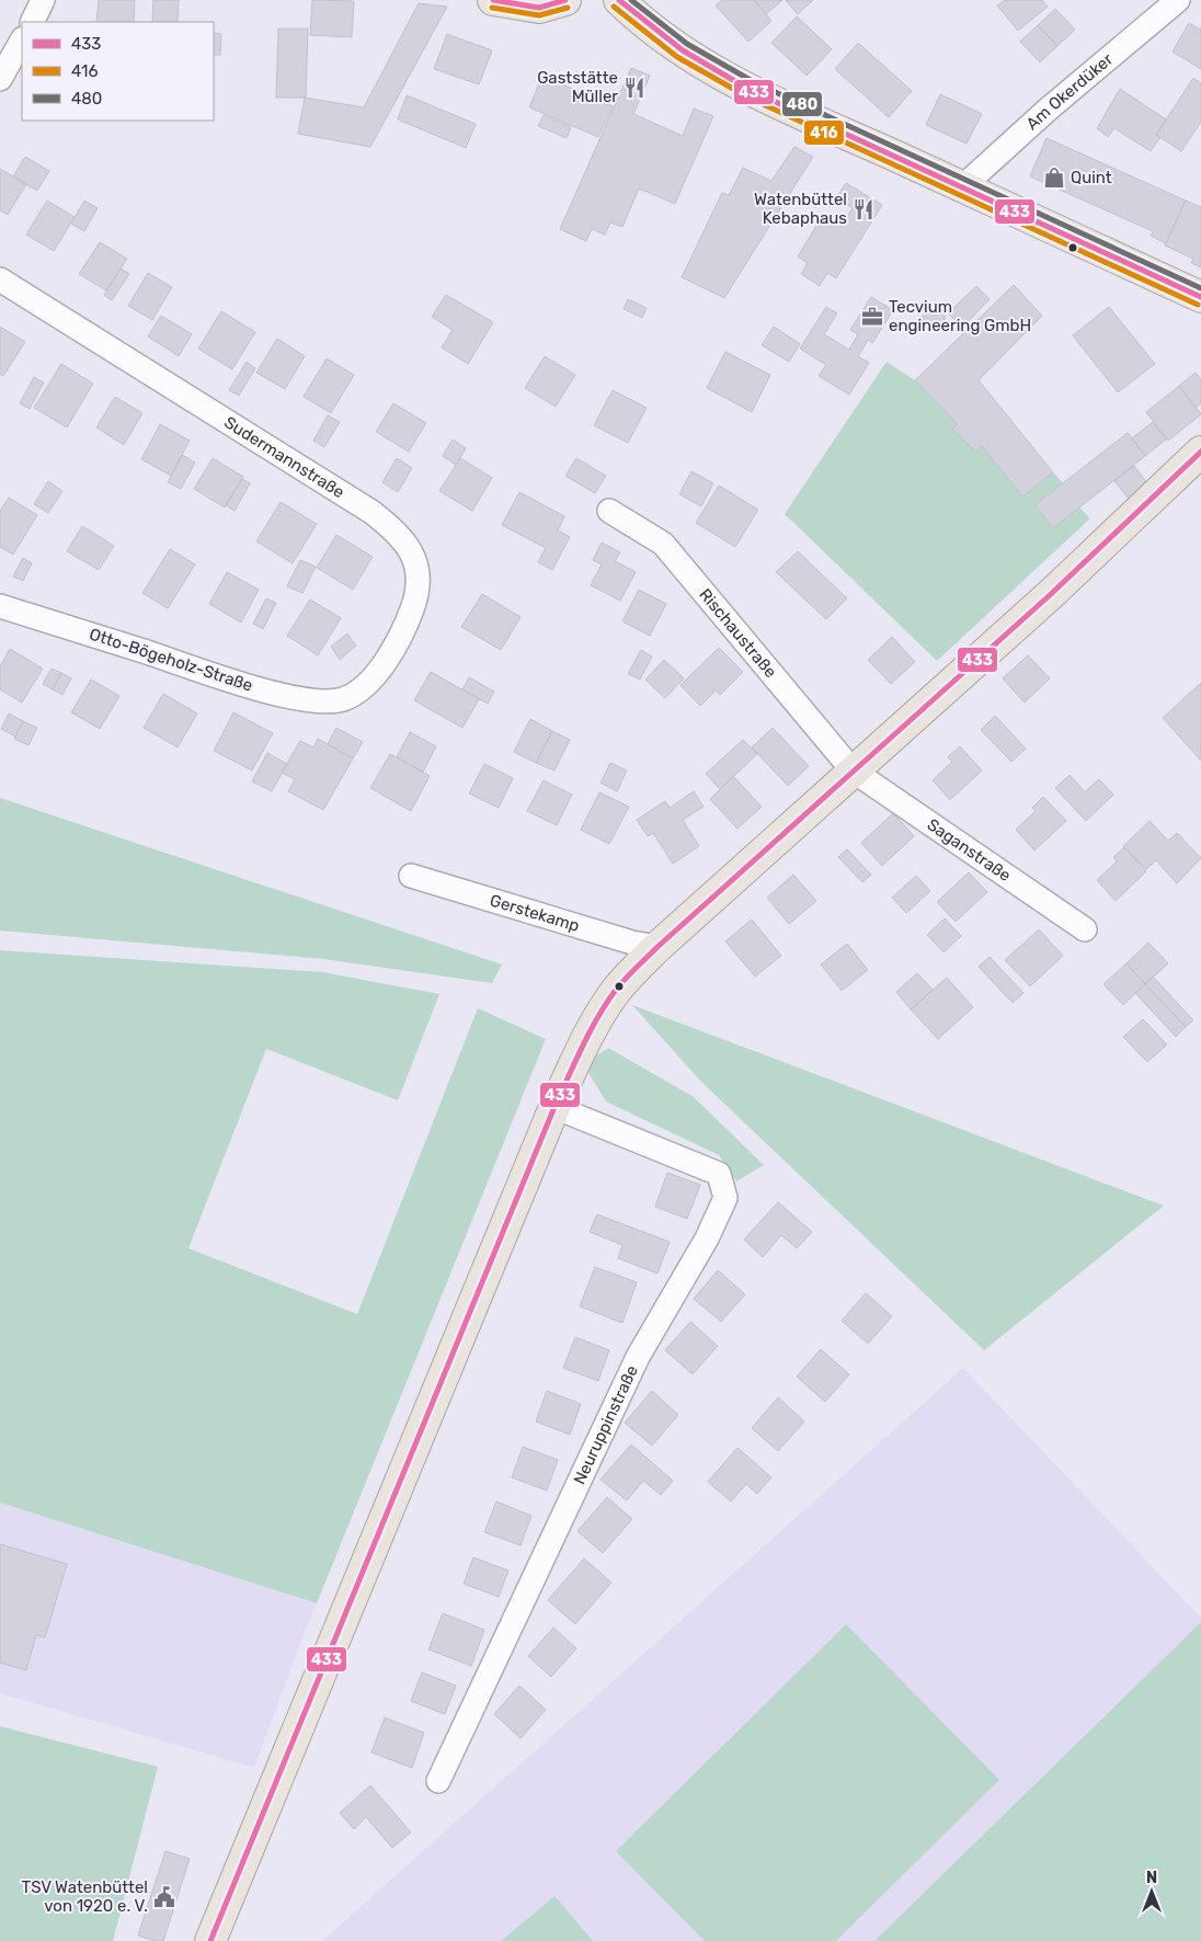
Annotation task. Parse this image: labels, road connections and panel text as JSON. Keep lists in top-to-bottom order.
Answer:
{
  "streets": {
    "street": [
      "Am Okerdüker",
      "Sudermannstraße",
      "Rischaustraße",
      "Otto-Bögeholz-Straße",
      "Saganstraße",
      "Gerstekamp",
      "Neuruppinstraße"
    ]
  },
  "crossings": [
    ["Sudermannstraße", "Otto-Bögeholz-Straße"],
    ["Rischaustraße", "Saganstraße"]
  ],
  "places": {
    "restaurant": ["Gaststätte Müller", "Watenbüttel Kebaphaus"],
    "shop": ["Quint"],
    "office": ["Tecvium engineering GmbH"],
    "public building": ["TSV Watenbüttel von 1920 e. V."]
  },
  "lines": ["transit line 433", "transit line 480", "transit line 416"],
  "legend": ["433", "416", "480"],
  "north": "top"
}
